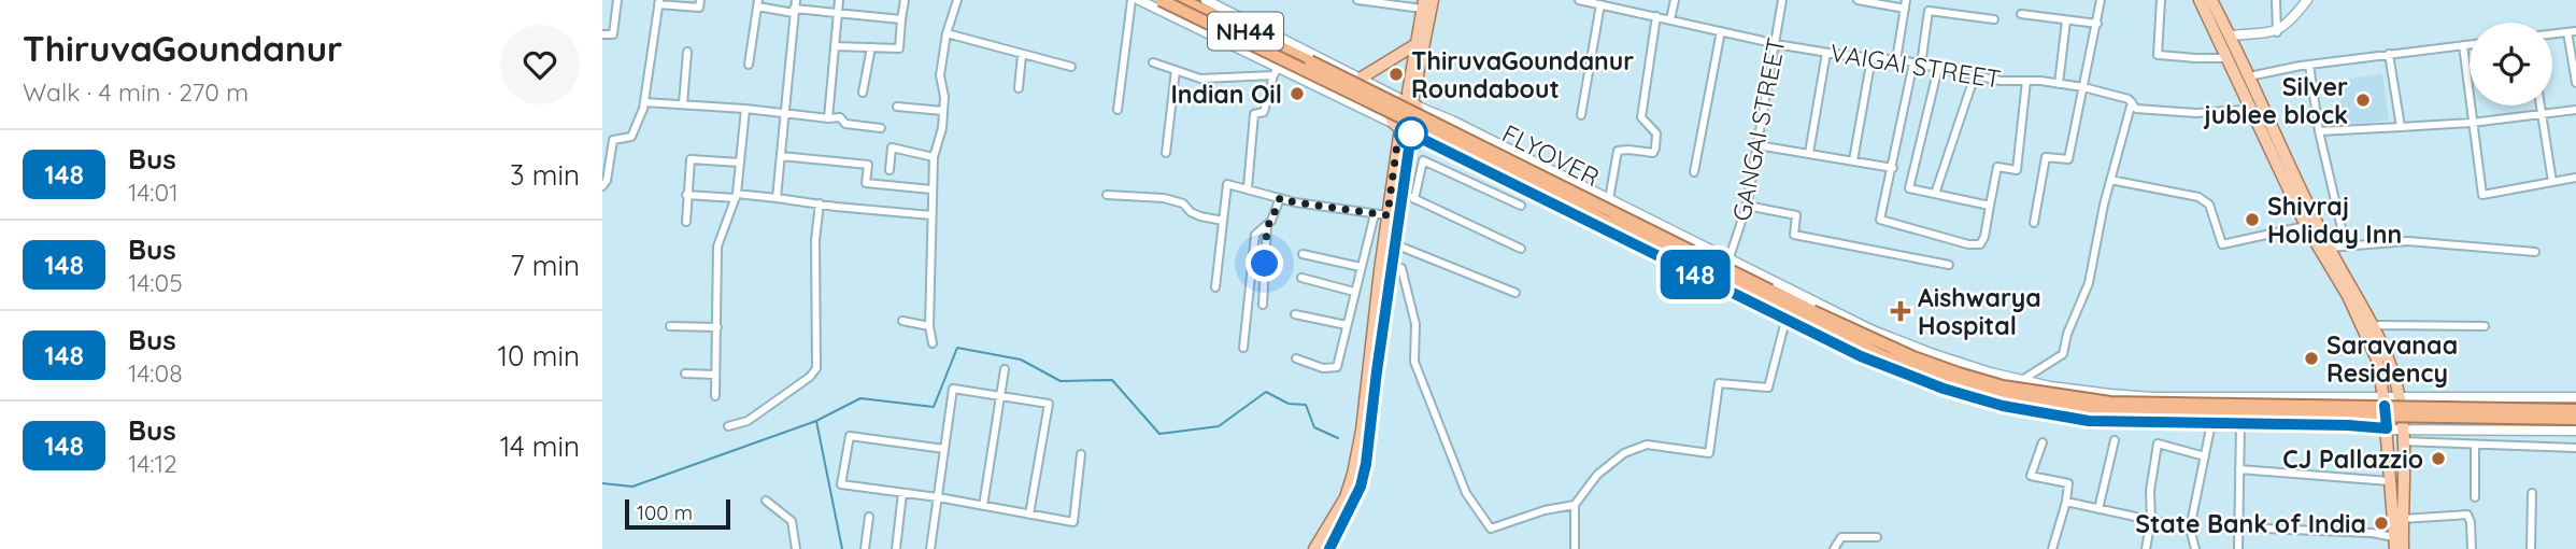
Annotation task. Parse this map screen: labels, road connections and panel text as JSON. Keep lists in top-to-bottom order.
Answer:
{
  "streets": {
    "highway": ["NH44", "FLYOVER"],
    "street": ["VAIGAI STREET", "GANGAI STREET"]
  },
  "crossings": [
    ["NH44", "FLYOVER"],
    ["VAIGAI STREET", "GANGAI STREET"]
  ],
  "places": {
    "other": [
      "ThiruvaGoundanur Roundabout",
      "Indian Oil",
      "Silver jublee block",
      "Shivraj Holiday Inn",
      "Saravanaa Residency",
      "CJ Pallazzio",
      "State Bank of India"
    ],
    "health": ["Aishwarya Hospital"]
  },
  "lines": ["bus line 148"],
  "scale_bar": "100 m",
  "page": {
    "heading": ["ThiruvaGoundanur", "Walk · 4 min · 270 m"],
    "on_map": "148",
    "list": [
      {
        "mark": "148",
        "name": "Bus",
        "note": "14:01",
        "value": "3 min"
      },
      {
        "mark": "148",
        "name": "Bus",
        "note": "14:05",
        "value": "7 min"
      },
      {
        "mark": "148",
        "name": "Bus",
        "note": "14:08",
        "value": "10 min"
      },
      {
        "mark": "148",
        "name": "Bus",
        "note": "14:12",
        "value": "14 min"
      }
    ],
    "scale": "100 m"
  }
}
